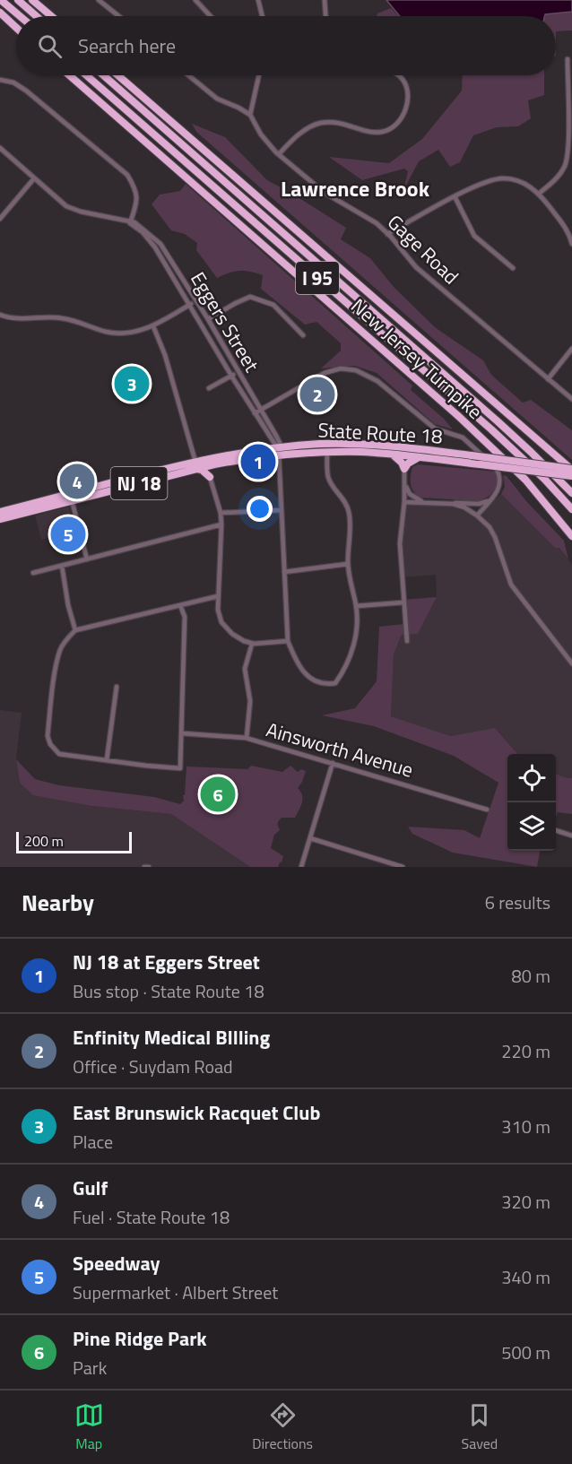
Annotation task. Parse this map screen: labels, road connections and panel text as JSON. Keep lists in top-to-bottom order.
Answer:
{
  "streets": {
    "highway": [
      "I 95",
      "New Jersey Turnpike",
      "State Route 18",
      "NJ 18"
    ],
    "street": ["Gage Road", "Eggers Street", "Ainsworth Avenue"]
  },
  "crossings": [
    ["Eggers Street", "State Route 18"],
    ["New Jersey Turnpike", "State Route 18"]
  ],
  "districts": ["Lawrence Brook"],
  "scale_bar": "200 m",
  "page": {
    "search": "Search here",
    "pins": [
      "3",
      "2",
      "1",
      "4",
      "5",
      "6"
    ],
    "scale": "200 m",
    "heading": ["Nearby", "6 results"],
    "list": [
      {
        "mark": "1",
        "name": "NJ 18 at Eggers Street",
        "note": "Bus stop · State Route 18",
        "value": "80 m"
      },
      {
        "mark": "2",
        "name": "Enfinity Medical BIlling",
        "note": "Office · Suydam Road",
        "value": "220 m"
      },
      {
        "mark": "3",
        "name": "East Brunswick Racquet Club",
        "note": "Place",
        "value": "310 m"
      },
      {
        "mark": "4",
        "name": "Gulf",
        "note": "Fuel · State Route 18",
        "value": "320 m"
      },
      {
        "mark": "5",
        "name": "Speedway",
        "note": "Supermarket · Albert Street",
        "value": "340 m"
      },
      {
        "mark": "6",
        "name": "Pine Ridge Park",
        "note": "Park",
        "value": "500 m"
      }
    ],
    "nav": ["Map", "Directions", "Saved"]
  }
}
